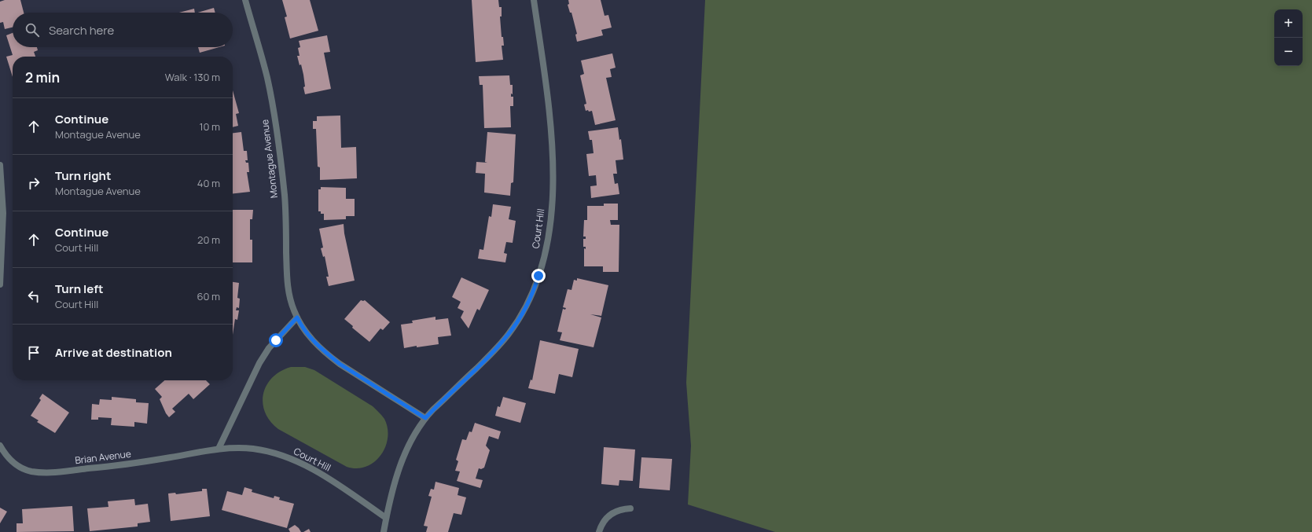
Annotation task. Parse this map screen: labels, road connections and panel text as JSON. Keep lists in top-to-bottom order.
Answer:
{
  "streets": {
    "street": ["Montague Avenue", "Court Hill", "Brian Avenue"]
  },
  "crossings": [
    ["Montague Avenue", "Court Hill"],
    ["Court Hill", "Brian Avenue"]
  ],
  "page": {
    "map_buttons": ["+", "−"],
    "search": "Search here",
    "heading": ["2 min", "Walk · 130 m"],
    "list": [
      ["Continue", "Montague Avenue", "10 m"],
      ["Turn right", "Montague Avenue", "40 m"],
      ["Continue", "Court Hill", "20 m"],
      ["Turn left", "Court Hill", "60 m"],
      "Arrive at destination"
    ]
  }
}
